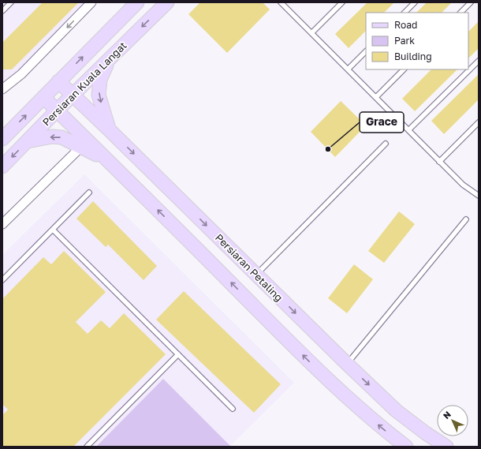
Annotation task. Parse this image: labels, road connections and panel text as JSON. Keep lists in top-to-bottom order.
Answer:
{
  "streets": {
    "main road": ["Persiaran Kuala Langat", "Persiaran Petaling"]
  },
  "crossings": [
    ["Persiaran Kuala Langat", "Persiaran Petaling"]
  ],
  "places": ["Grace"],
  "legend": ["Road", "Park", "Building"],
  "north": "top left"
}
